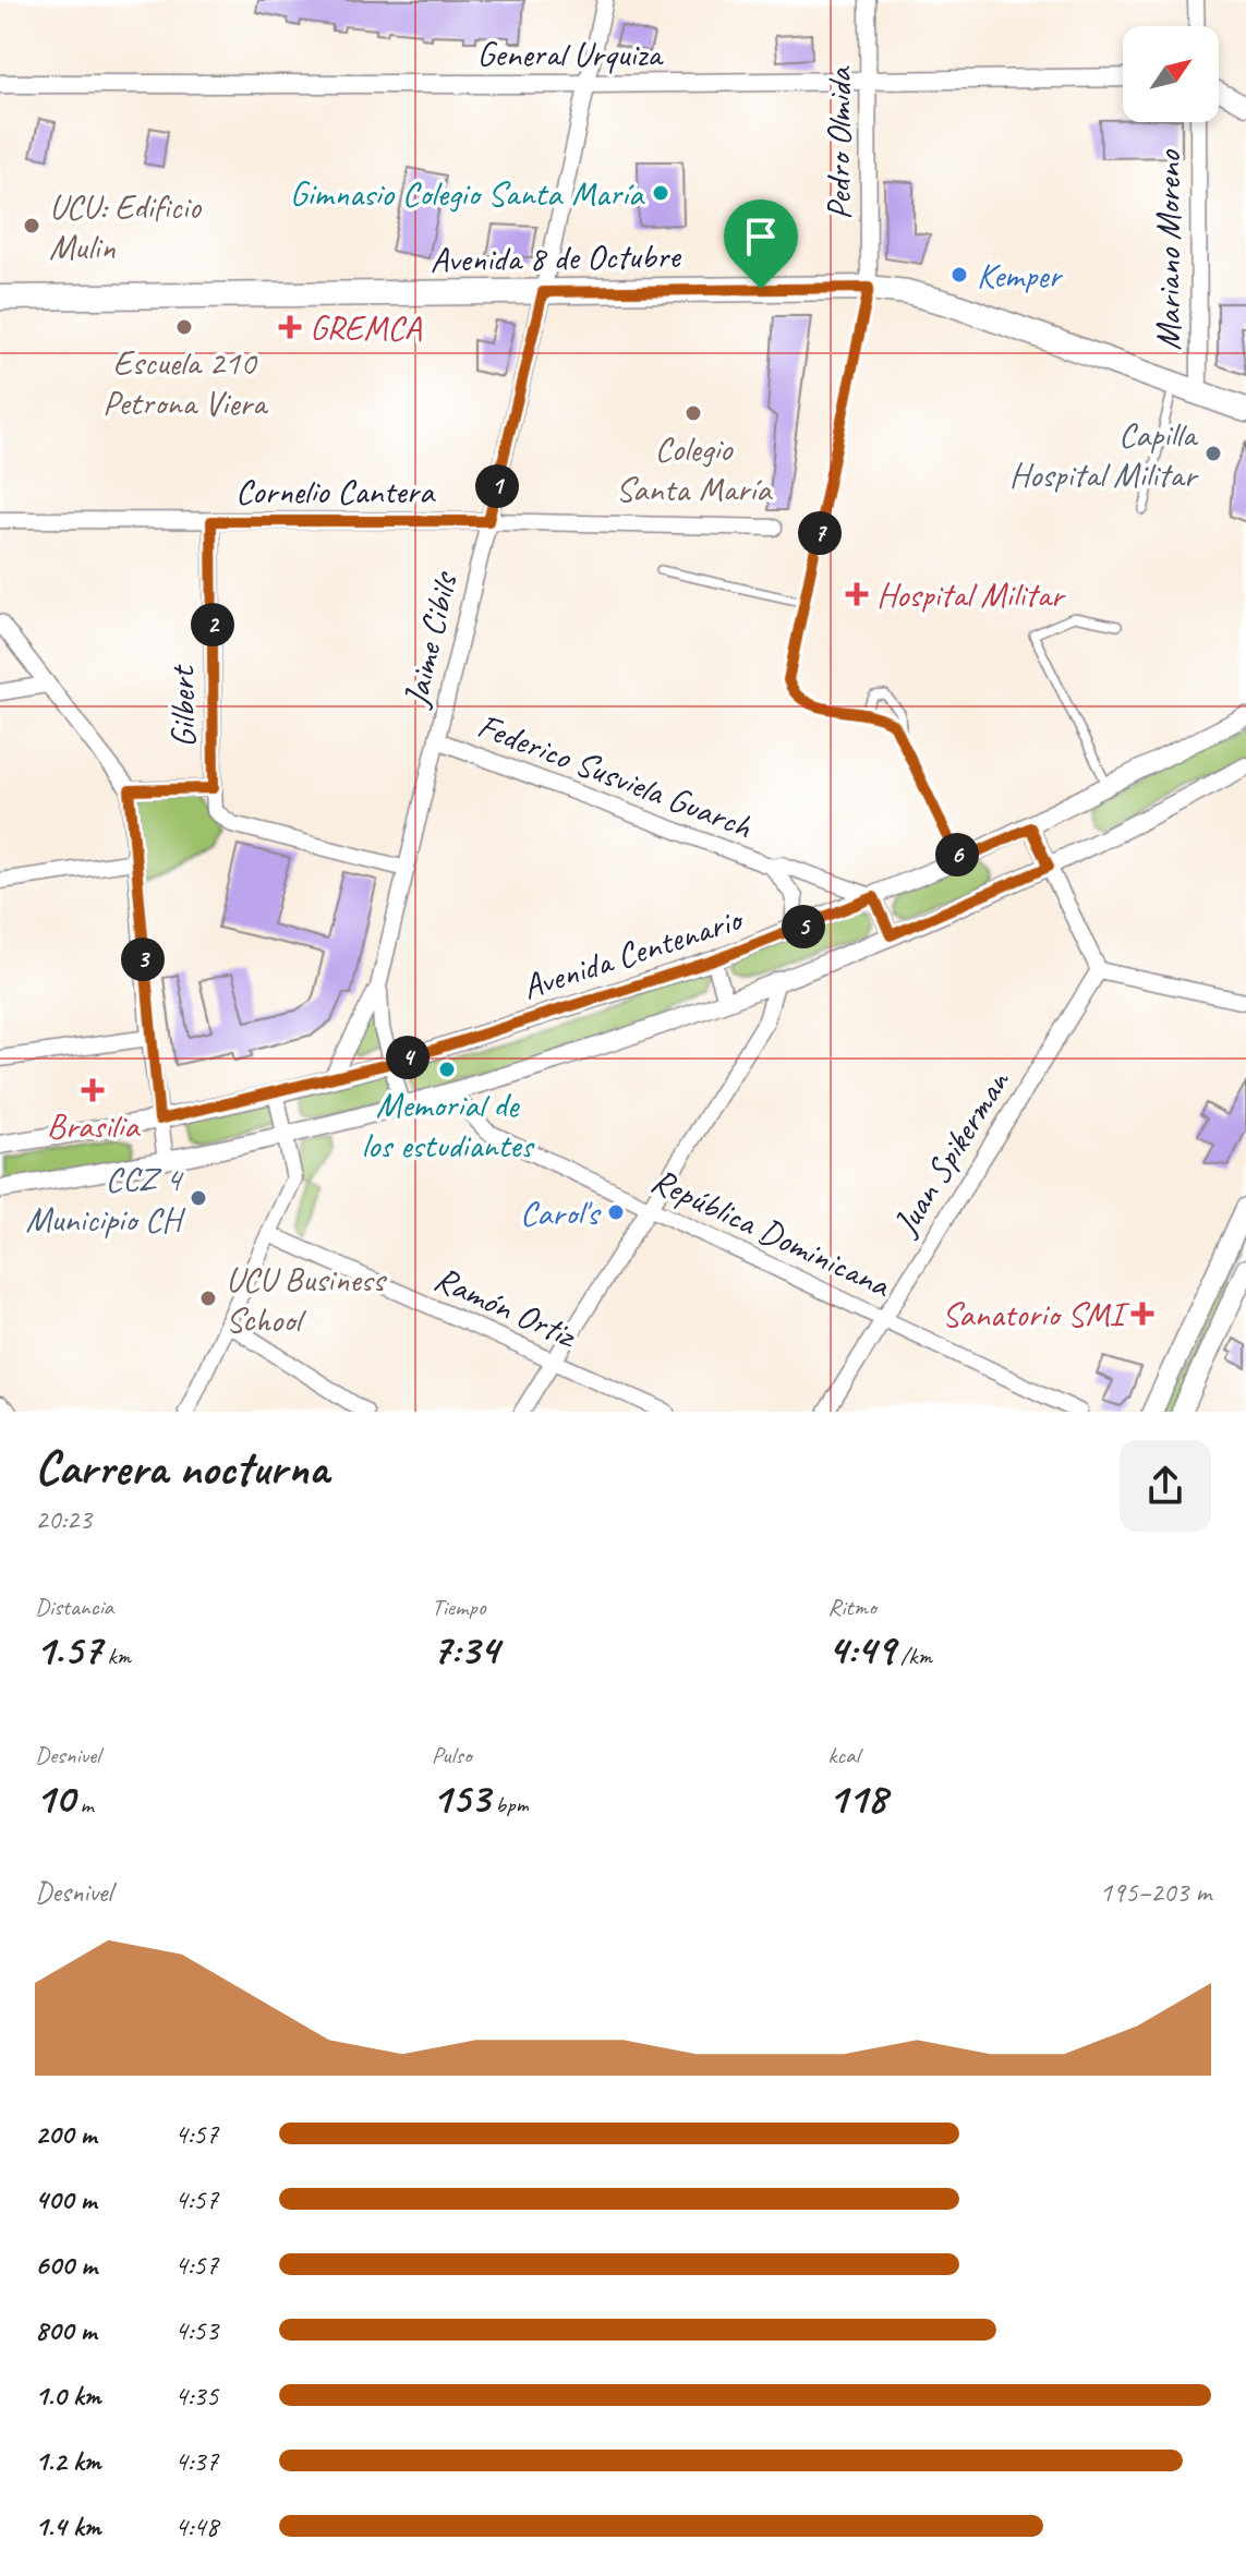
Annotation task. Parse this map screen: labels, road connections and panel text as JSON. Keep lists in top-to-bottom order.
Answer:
{
  "streets": {
    "main road": ["Avenida 8 de Octubre"],
    "street": [
      "General Urquiza",
      "Pedro Olmida",
      "Mariano Moreno",
      "Cornelio Cantera",
      "Jaime Cibils",
      "Gilbert",
      "Federico Susviela Guarch",
      "Avenida Centenario",
      "Juan Spikerman",
      "República Dominicana",
      "Ramón Ortiz"
    ]
  },
  "crossings": [
    ["General Urquiza", "Pedro Olmida"],
    ["General Urquiza", "Jaime Cibils"],
    ["Pedro Olmida", "Avenida 8 de Octubre"],
    ["Mariano Moreno", "Avenida 8 de Octubre"],
    ["Avenida 8 de Octubre", "Jaime Cibils"],
    ["Cornelio Cantera", "Jaime Cibils"],
    ["Cornelio Cantera", "Gilbert"],
    ["Jaime Cibils", "Federico Susviela Guarch"],
    ["Jaime Cibils", "Avenida Centenario"],
    ["Federico Susviela Guarch", "Avenida Centenario"],
    ["Avenida Centenario", "República Dominicana"],
    ["Juan Spikerman", "República Dominicana"]
  ],
  "places": {
    "other": [
      "Gimnasio Colegio Santa María",
      "UCU: Edificio Mulin",
      "Kemper",
      "Escuela 210 Petrona Viera",
      "Colegio Santa María",
      "Capilla Hospital Militar",
      "Memorial de los estudiantes",
      "CCZ 4 Municipio CH",
      "Carol's",
      "UCU Business School"
    ],
    "health": [
      "GREMCA",
      "Hospital Militar",
      "Brasilia",
      "Sanatorio SMI"
    ]
  },
  "north": "top right",
  "page": {
    "pins": [
      "1",
      "7",
      "2",
      "6",
      "5",
      "3",
      "4"
    ],
    "heading": ["Carrera nocturna", "20:23"],
    "stats": [
      ["Distancia", "1.57 km"],
      ["Tiempo", "7:34"],
      ["Ritmo", "4:49 /km"],
      ["Desnivel", "10 m"],
      ["Pulso", "153 bpm"],
      ["kcal", "118"]
    ],
    "chart": ["Desnivel", "195–203 m"],
    "list": [
      {
        "name": "200 m",
        "note": "4:57"
      },
      {
        "name": "400 m",
        "note": "4:57"
      },
      {
        "name": "600 m",
        "note": "4:57"
      },
      {
        "name": "800 m",
        "note": "4:53"
      },
      {
        "name": "1.0 km",
        "note": "4:35"
      },
      {
        "name": "1.2 km",
        "note": "4:37"
      },
      {
        "name": "1.4 km",
        "note": "4:48"
      }
    ]
  }
}
